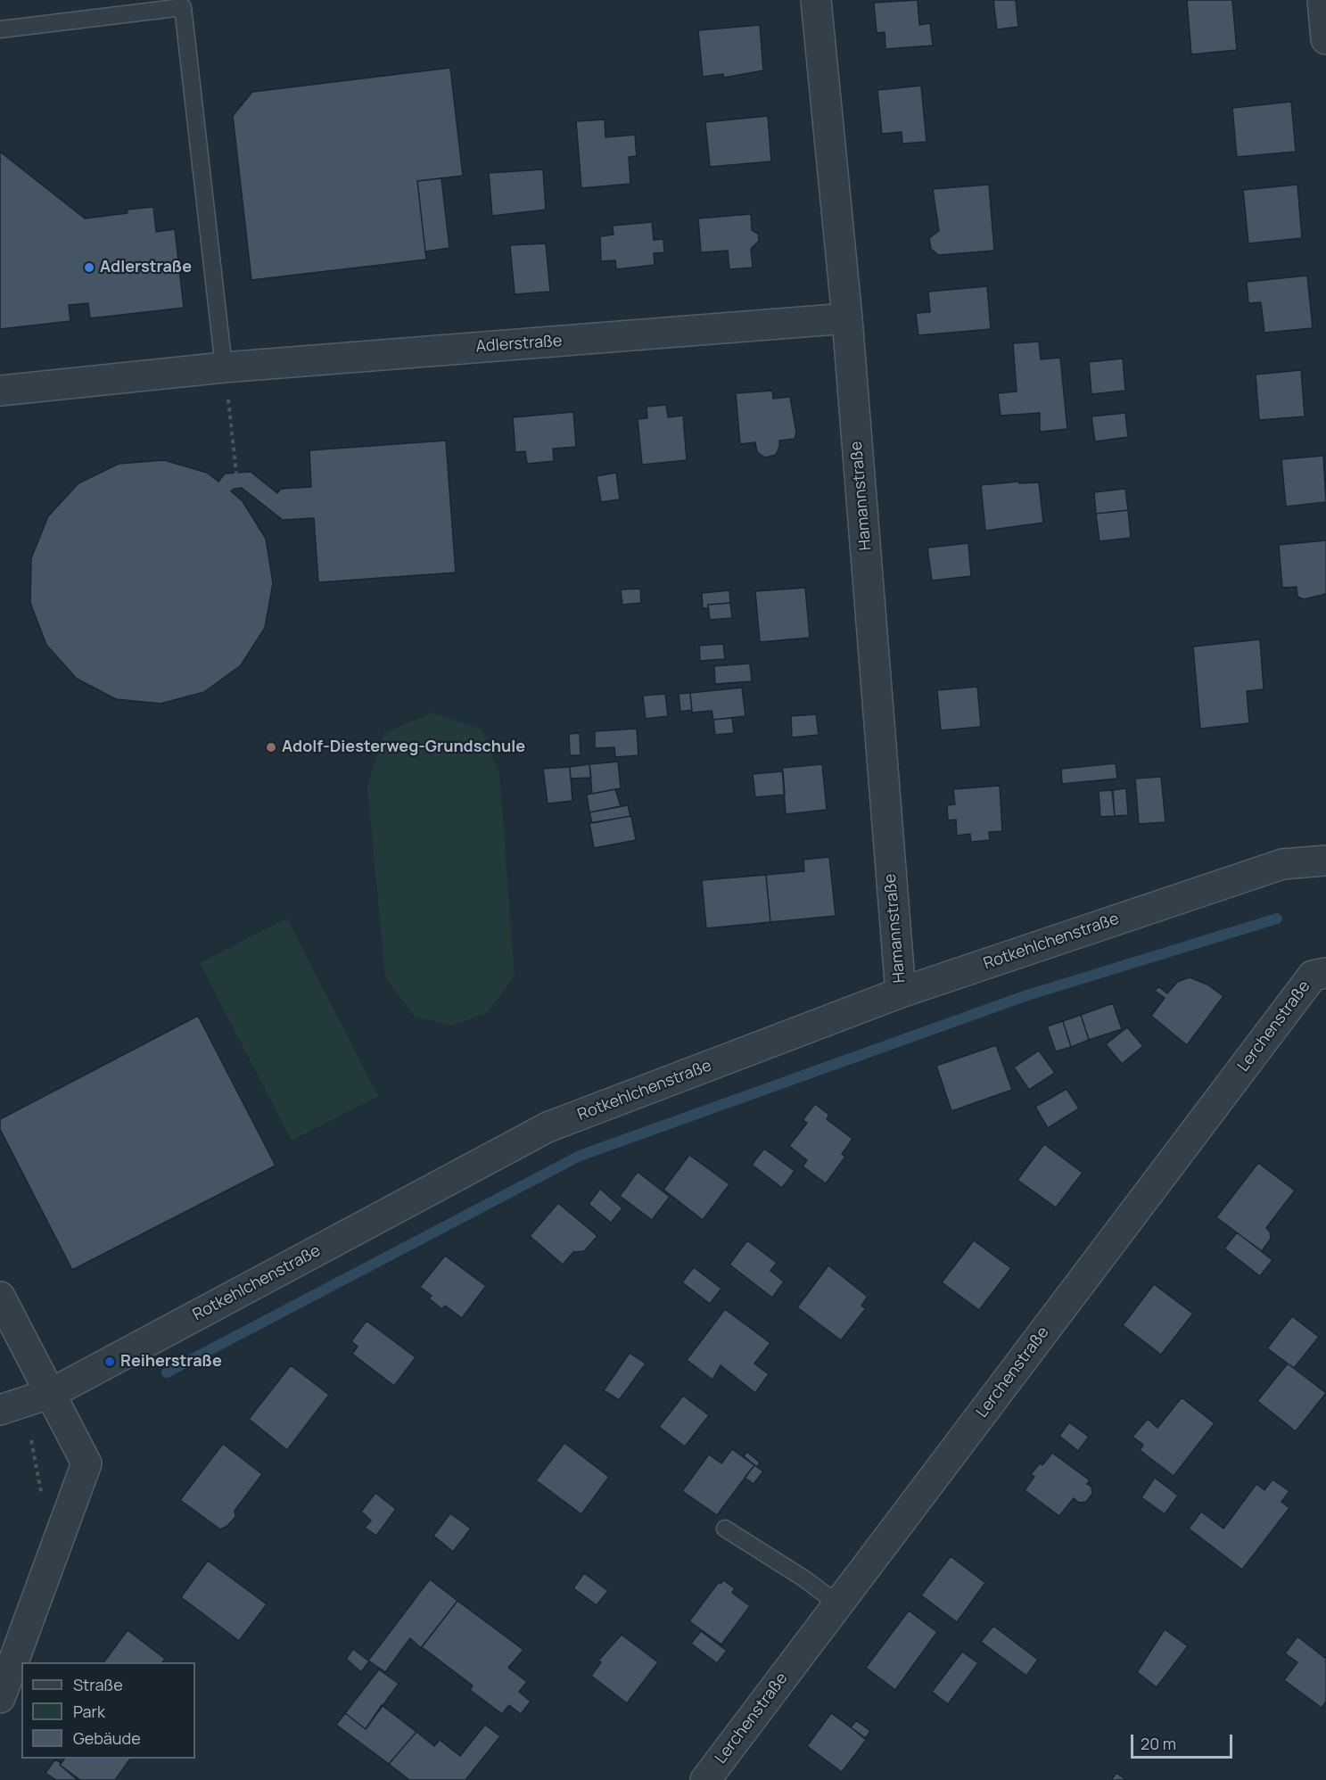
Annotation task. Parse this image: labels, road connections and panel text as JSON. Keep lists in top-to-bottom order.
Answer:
{
  "streets": {
    "street": [
      "Adlerstraße",
      "Hamannstraße",
      "Rotkehlchenstraße",
      "Lerchenstraße"
    ]
  },
  "crossings": [
    ["Adlerstraße", "Hamannstraße"],
    ["Hamannstraße", "Rotkehlchenstraße"]
  ],
  "places": ["Adlerstraße", "Adolf-Diesterweg-Grundschule", "Reiherstraße"],
  "legend": ["Straße", "Park", "Gebäude"],
  "scale_bar": "20 m"
}
